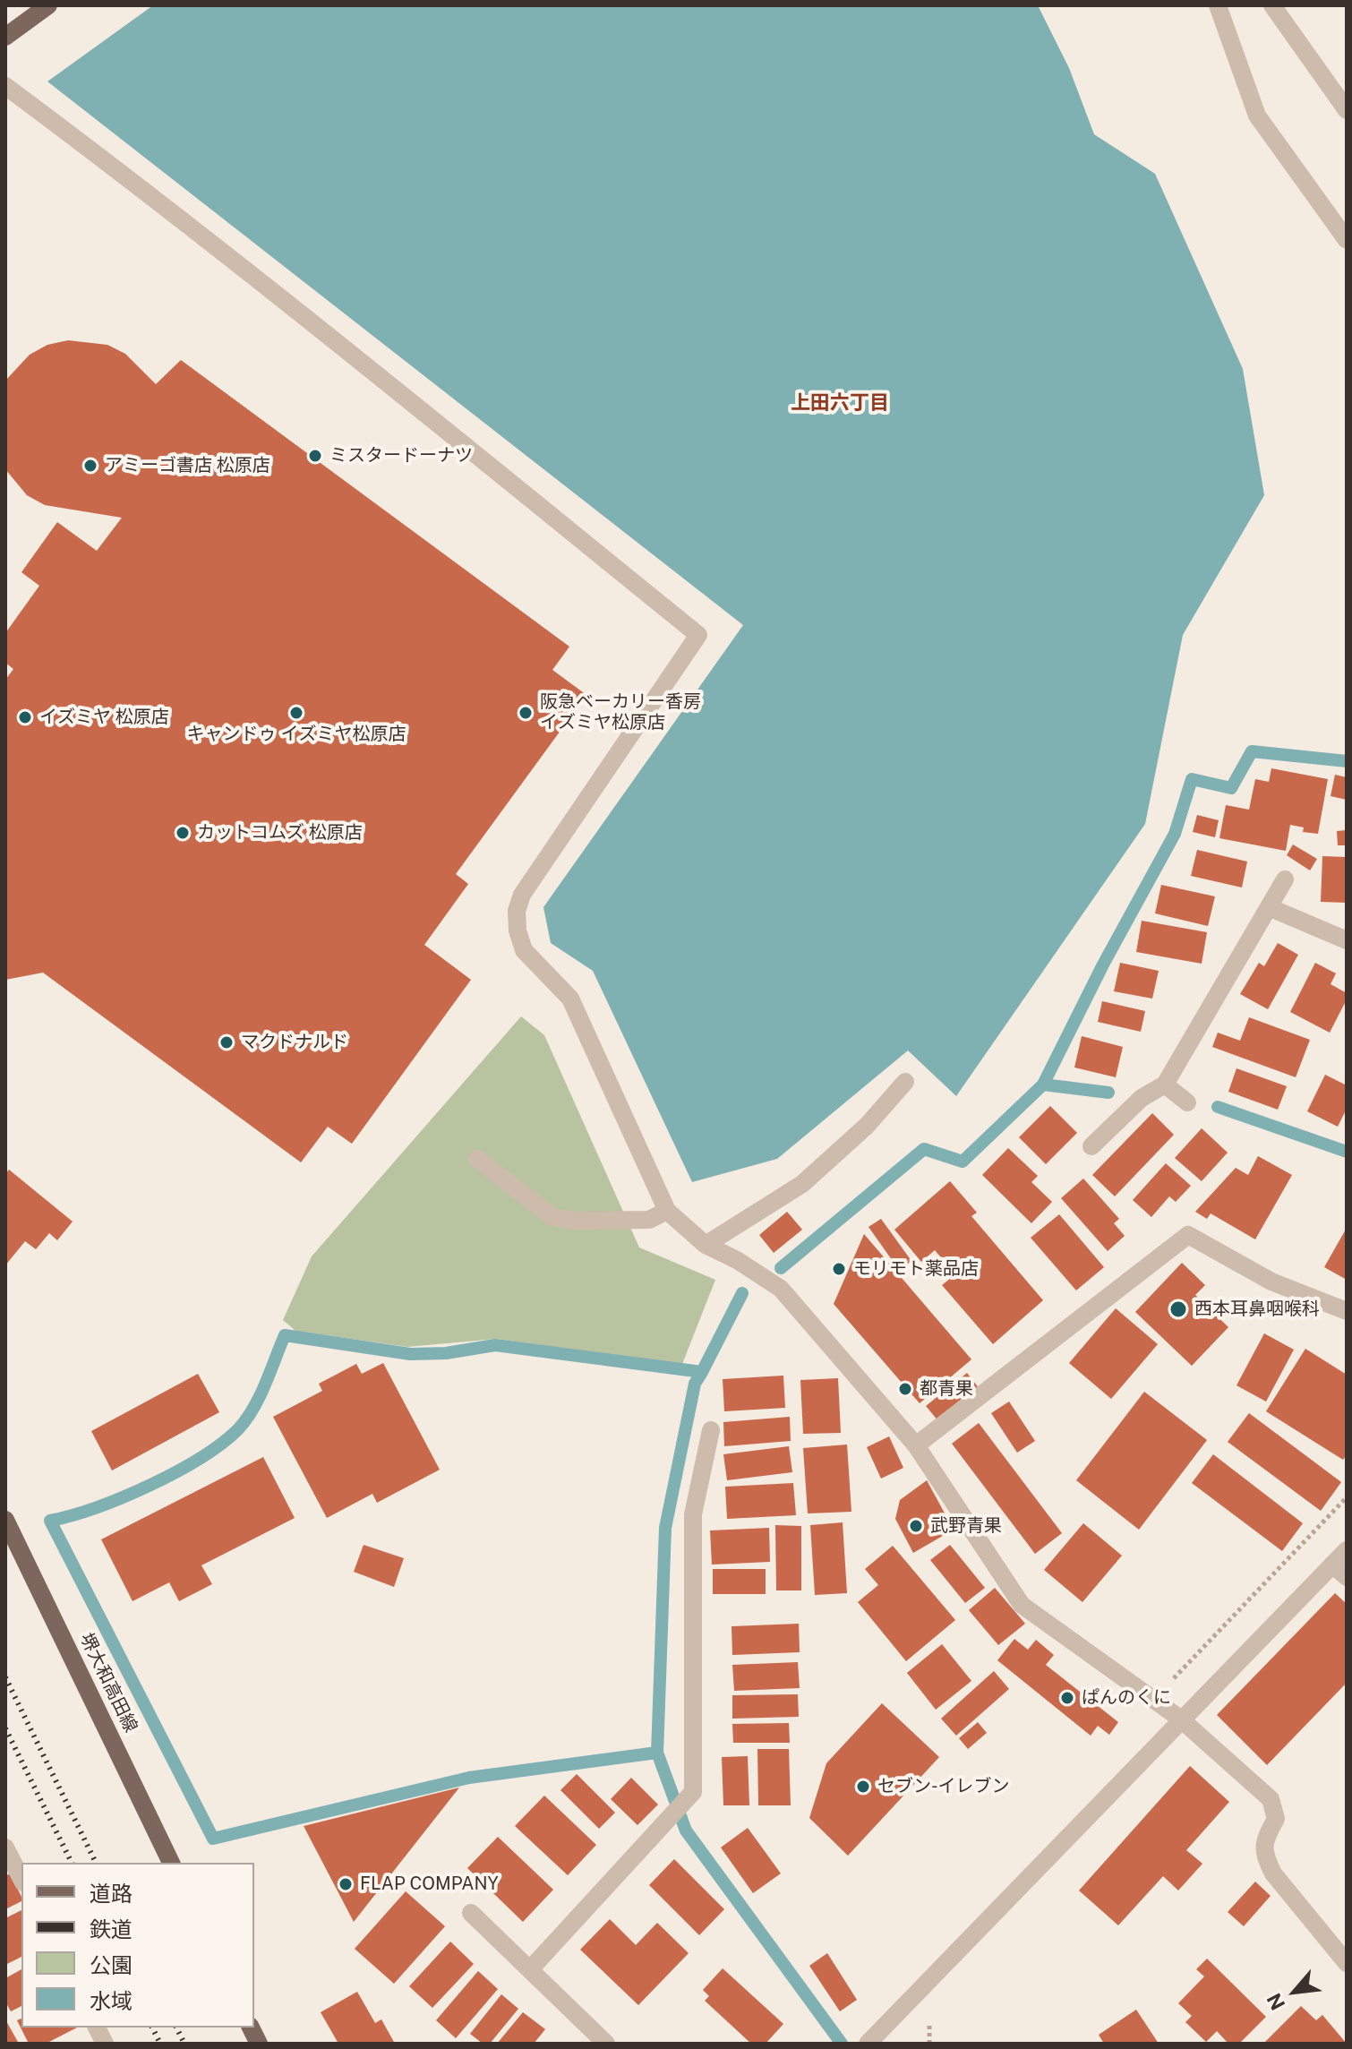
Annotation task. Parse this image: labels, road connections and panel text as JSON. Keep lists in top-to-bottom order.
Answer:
{
  "streets": {
    "main road": ["堺大和高田線"]
  },
  "districts": ["上田六丁目"],
  "places": [
    "ミスタードーナツ",
    "アミーゴ書店 松原店",
    "キャンドゥ イズミヤ松原店",
    "阪急ベーカリー香房 イズミヤ松原店",
    "イズミヤ 松原店",
    "カットコムズ 松原店",
    "マクドナルド",
    "モリモト薬品店",
    "西本耳鼻咽喉科",
    "都青果",
    "武野青果",
    "ぱんのくに",
    "セブン-イレブン",
    "FLAP COMPANY"
  ],
  "legend": [
    "道路",
    "鉄道",
    "公園",
    "水域"
  ],
  "north": "bottom left"
}
